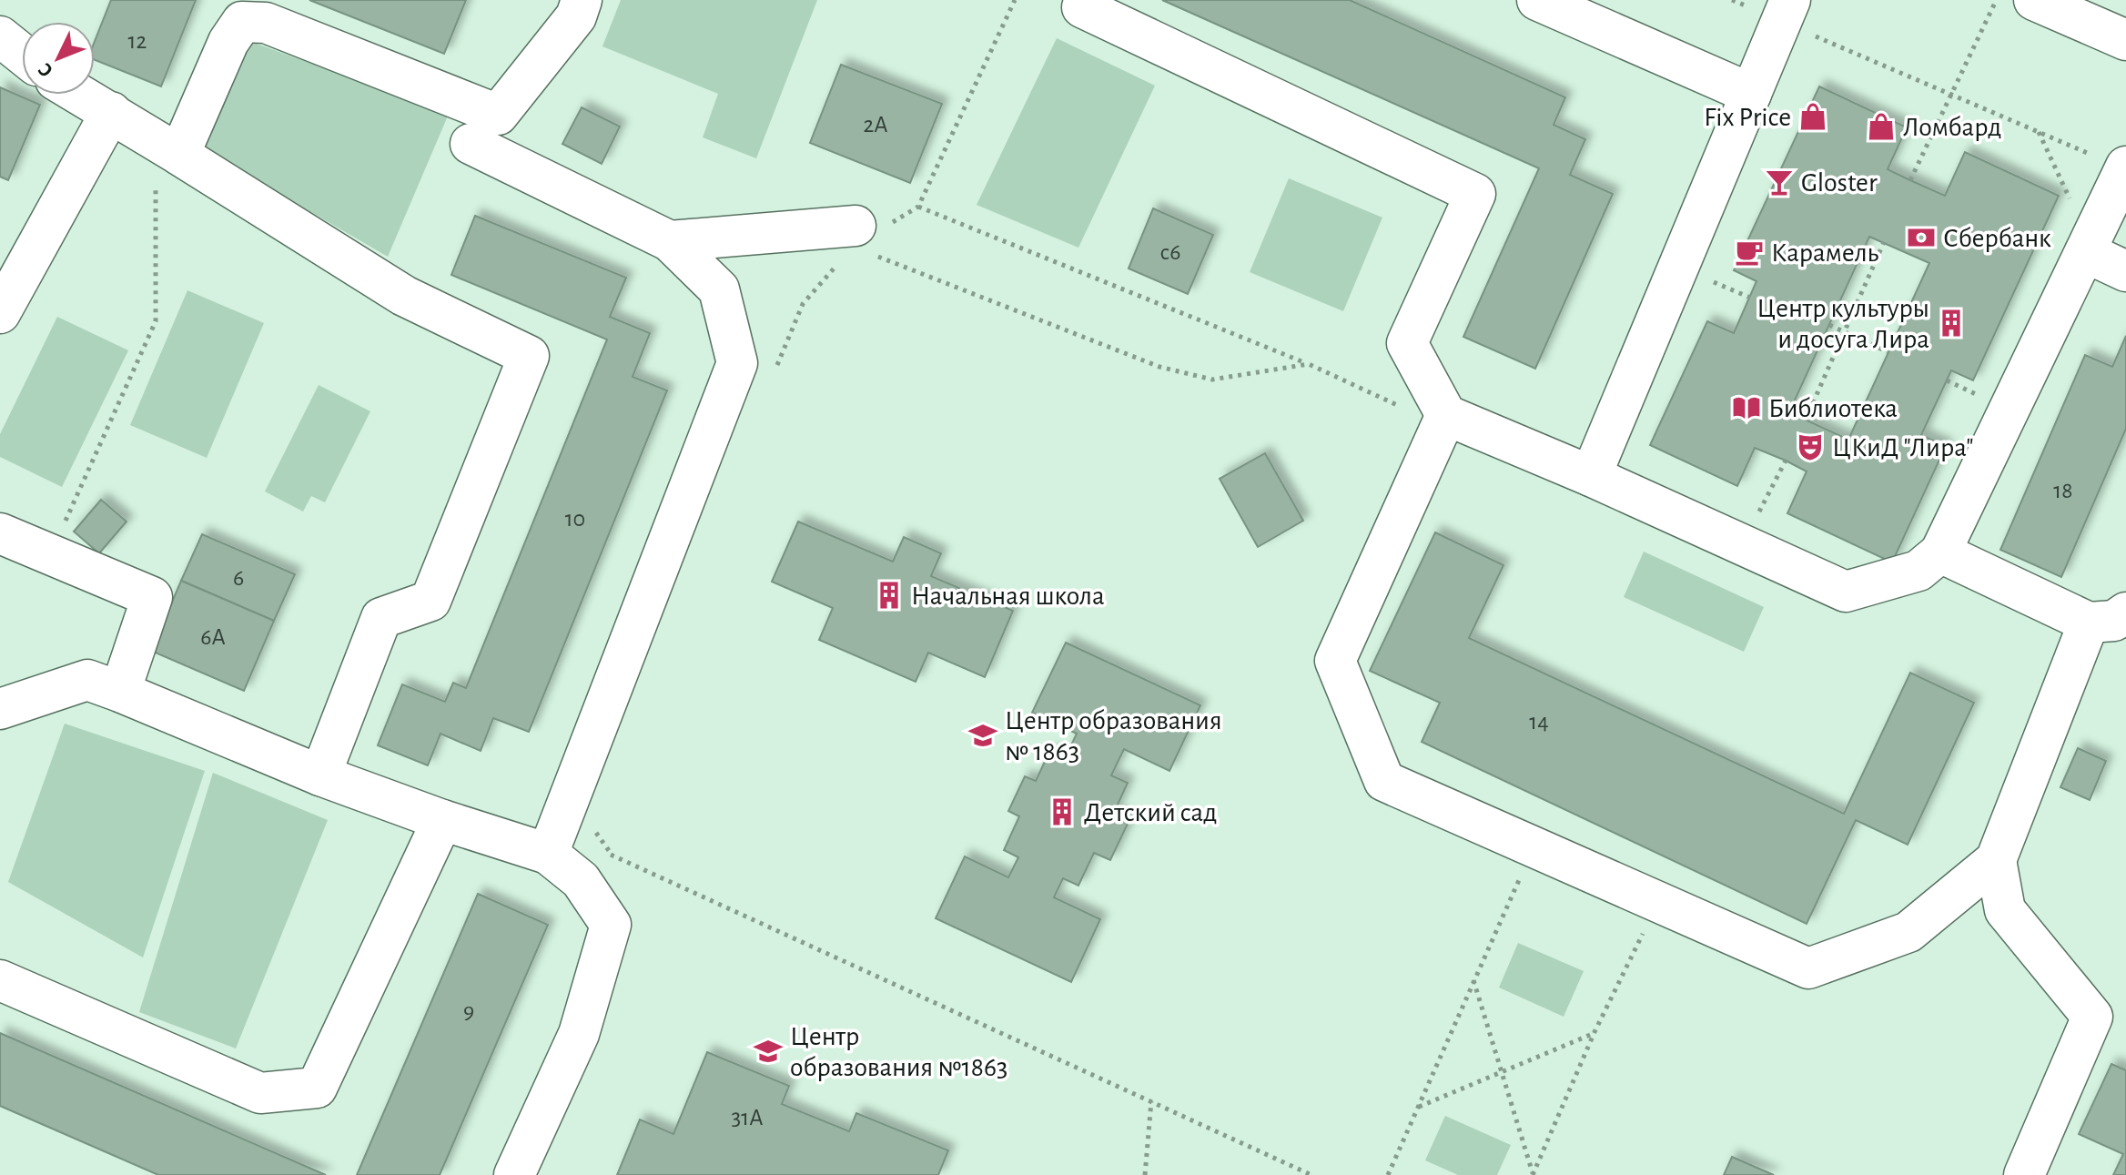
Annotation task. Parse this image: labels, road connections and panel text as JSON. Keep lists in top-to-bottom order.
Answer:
{
  "places": {
    "shop": ["Fix Price", "Ломбард"],
    "bar": ["Gloster"],
    "bank": ["Сбербанк"],
    "cafe": ["Карамель"],
    "building": ["Центр культуры и досуга Лира", "Начальная школа", "Детский сад"],
    "library": ["Библиотека"],
    "theatre": ["ЦКиД \"Лира\""],
    "school or university": ["Центр образования № 1863", "Центр образования №1863"]
  },
  "house_numbers": [
    "12",
    "2А",
    "с6",
    "18",
    "10",
    "6",
    "6А",
    "14",
    "9",
    "31А"
  ],
  "north": "bottom left"
}
